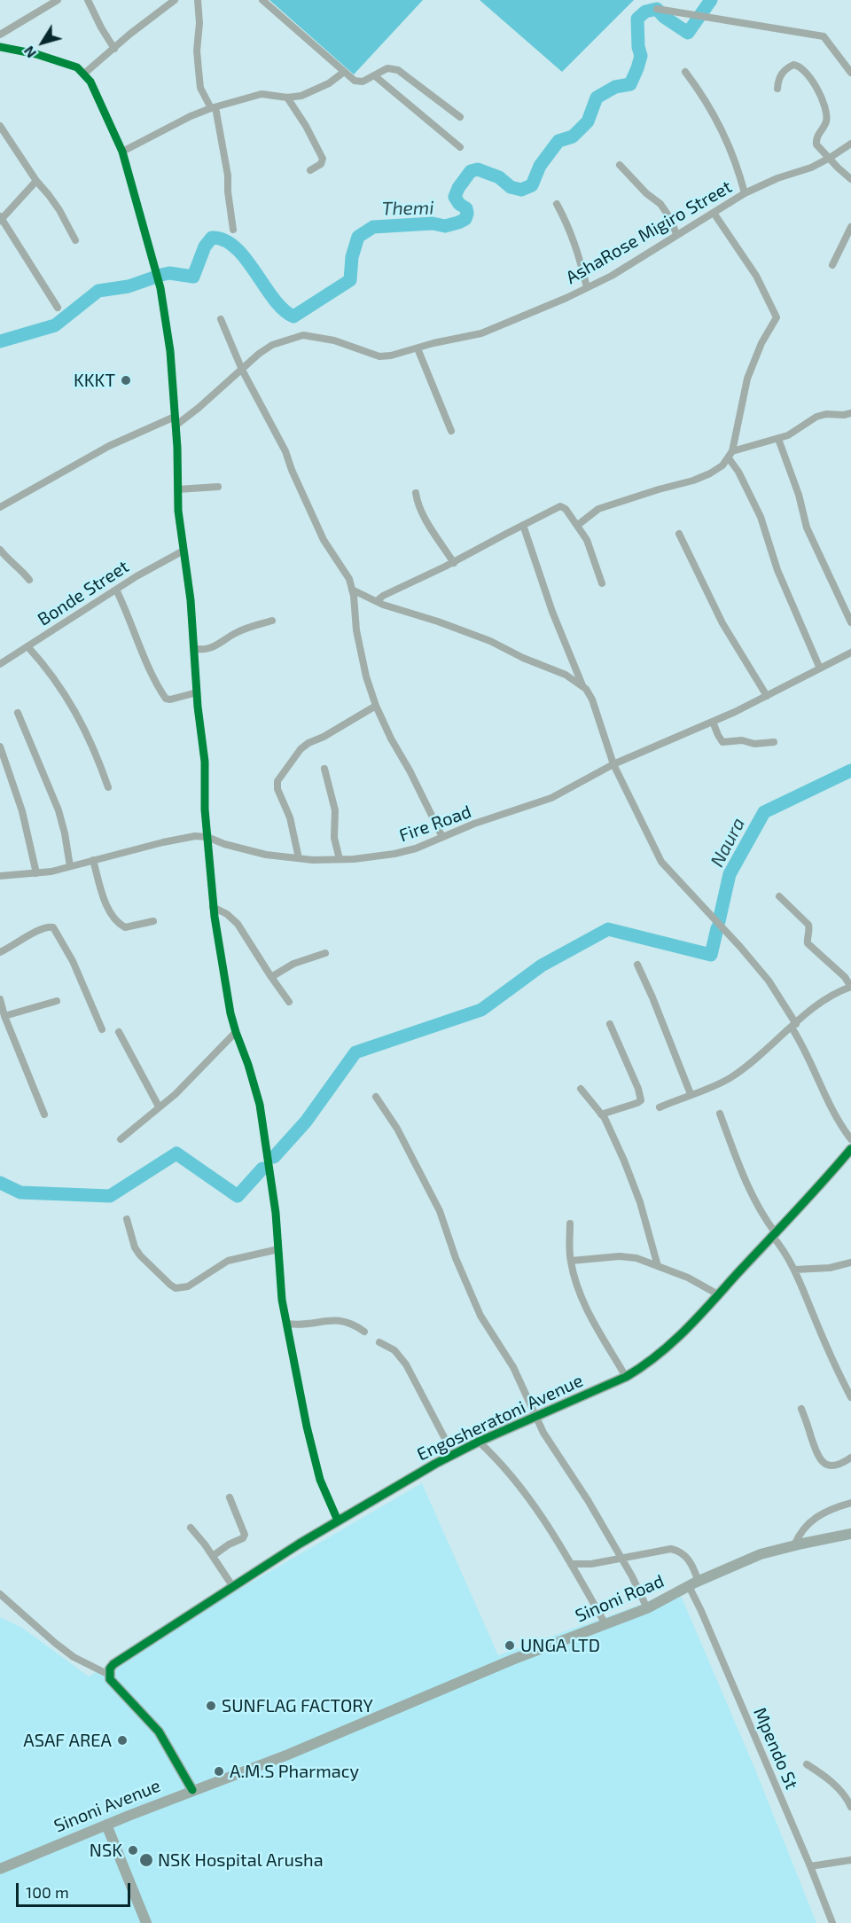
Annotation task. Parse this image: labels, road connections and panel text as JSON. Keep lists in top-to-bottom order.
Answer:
{
  "streets": {
    "street": [
      "AshaRose Migiro Street",
      "Bonde Street",
      "Fire Road",
      "Engosheratoni Avenue",
      "Sinoni Road",
      "Mpendo St",
      "Sinoni Avenue"
    ]
  },
  "crossings": [
    ["Sinoni Road", "Mpendo St"],
    ["Sinoni Road", "Sinoni Avenue"]
  ],
  "water": ["Themi", "Naura"],
  "places": [
    "KKKT",
    "UNGA LTD",
    "SUNFLAG FACTORY",
    "ASAF AREA",
    "A.M.S Pharmacy",
    "NSK",
    "NSK Hospital Arusha"
  ],
  "scale_bar": "100 m",
  "north": "bottom left"
}
